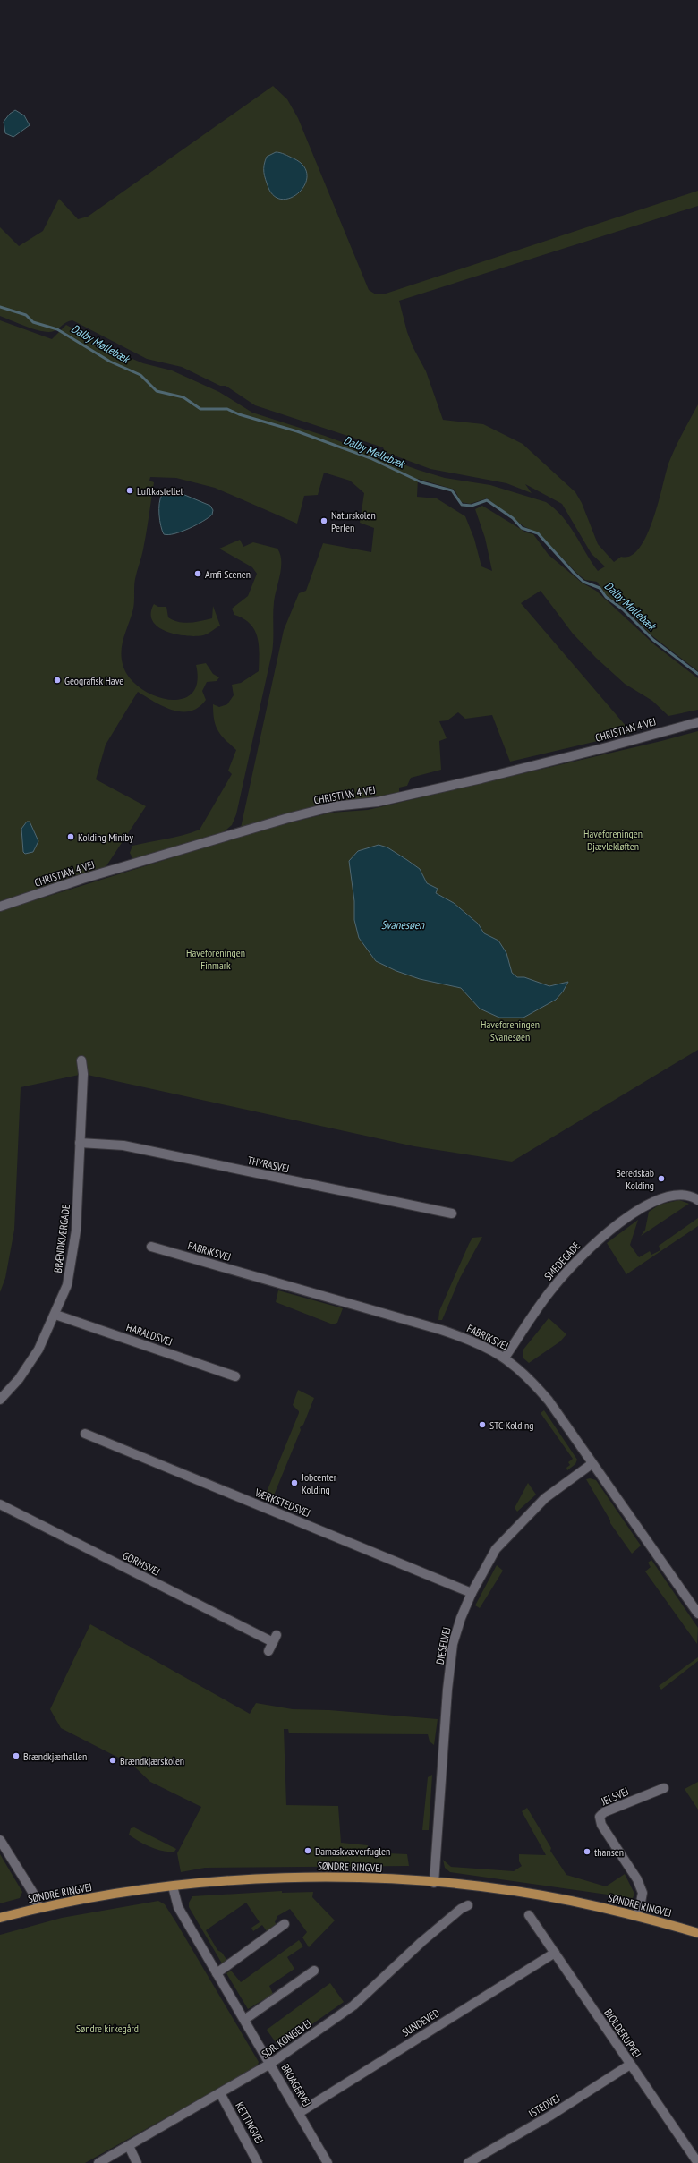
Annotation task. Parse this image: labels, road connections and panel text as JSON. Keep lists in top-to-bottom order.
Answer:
{
  "streets": {
    "main road": ["SØNDRE RINGVEJ"],
    "street": [
      "CHRISTIAN 4 VEJ",
      "THYRASVEJ",
      "BRÆNDKJÆRGADE",
      "FABRIKSVEJ",
      "SMEDEGADE",
      "HARALDSVEJ",
      "VÆRKSTEDSVEJ",
      "GORMSVEJ",
      "DIESELVEJ",
      "JELSVEJ",
      "SUNDEVED",
      "BJOLDERUPVEJ",
      "SDR. KONGEVEJ",
      "BROAGERVEJ",
      "ISTEDVEJ",
      "KETTINGVEJ"
    ]
  },
  "crossings": [
    ["THYRASVEJ", "BRÆNDKJÆRGADE"],
    ["BRÆNDKJÆRGADE", "HARALDSVEJ"],
    ["FABRIKSVEJ", "SMEDEGADE"],
    ["FABRIKSVEJ", "DIESELVEJ"],
    ["VÆRKSTEDSVEJ", "DIESELVEJ"],
    ["DIESELVEJ", "SØNDRE RINGVEJ"],
    ["JELSVEJ", "SØNDRE RINGVEJ"],
    ["SØNDRE RINGVEJ", "BROAGERVEJ"],
    ["SUNDEVED", "BJOLDERUPVEJ"],
    ["SUNDEVED", "BROAGERVEJ"],
    ["BJOLDERUPVEJ", "ISTEDVEJ"],
    ["SDR. KONGEVEJ", "BROAGERVEJ"],
    ["SDR. KONGEVEJ", "KETTINGVEJ"]
  ],
  "water": ["Dalby Møllebæk", "Svanesøen"],
  "parks": [
    "Haveforeningen Djævlekløften",
    "Haveforeningen Finmark",
    "Haveforeningen Svanesøen",
    "Søndre kirkegård"
  ],
  "places": [
    "Luftkastellet",
    "Naturskolen Perlen",
    "Amfi Scenen",
    "Geografisk Have",
    "Kolding Miniby",
    "Beredskab Kolding",
    "STC Kolding",
    "Jobcenter Kolding",
    "Brændkjærhallen",
    "Brændkjærskolen",
    "Damaskvæverfuglen",
    "thansen"
  ]
}
